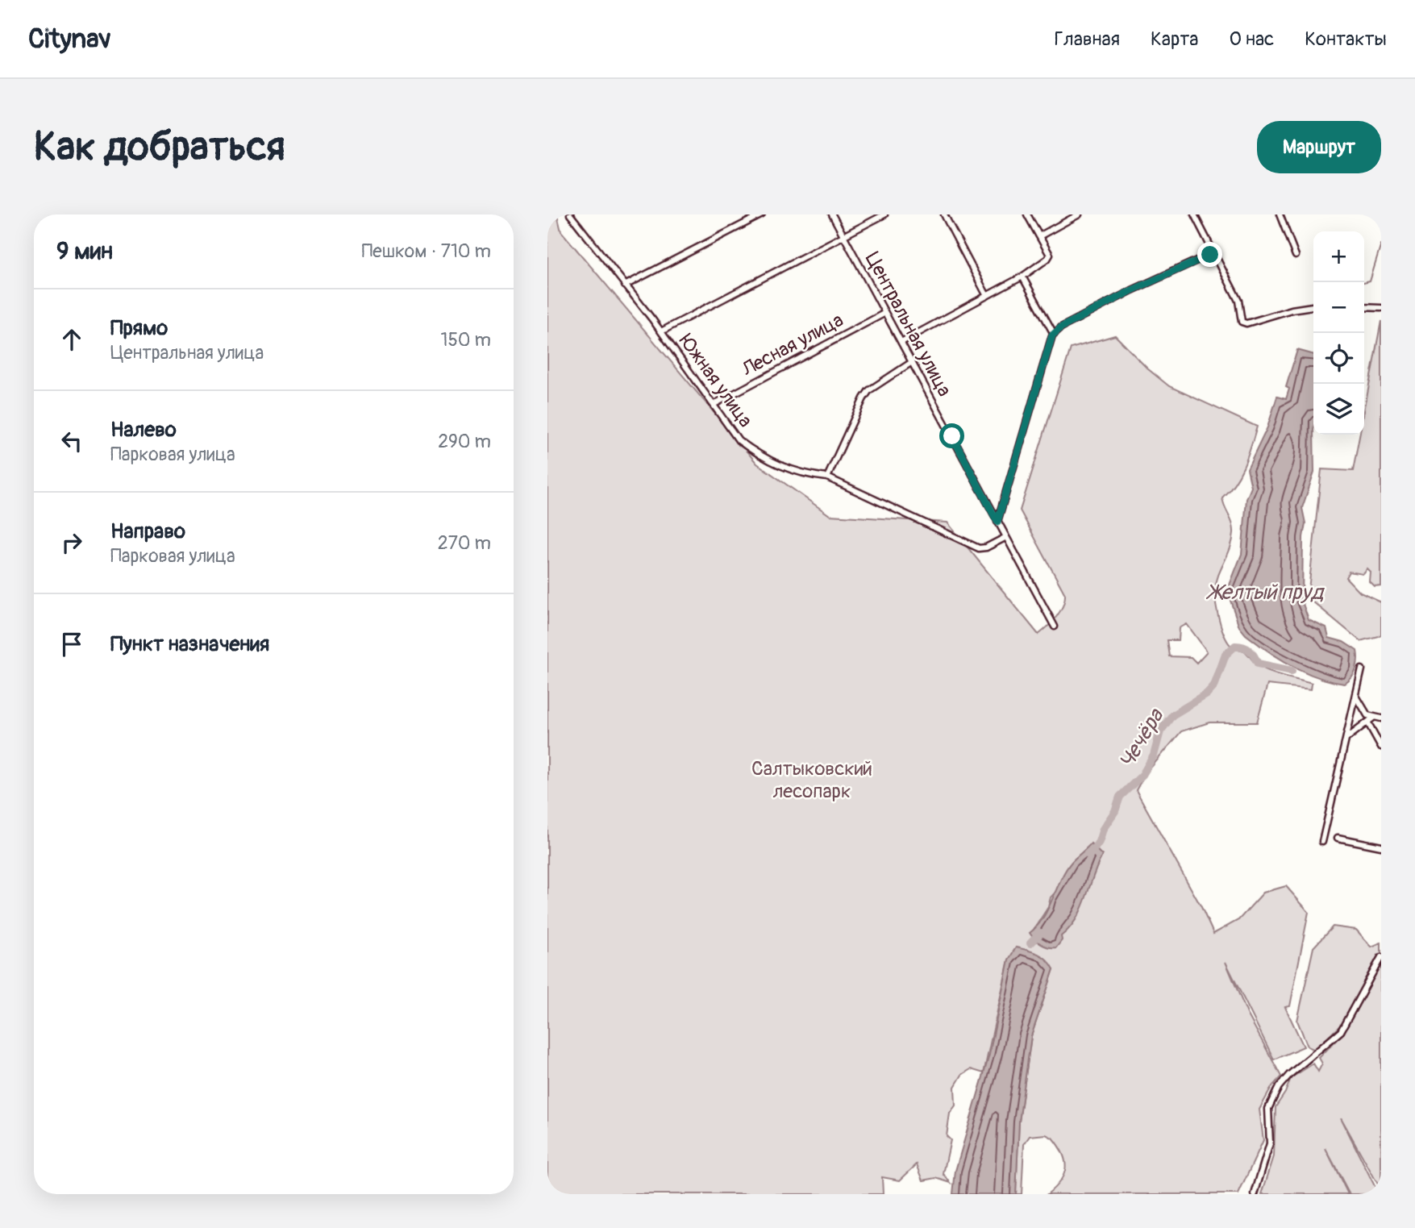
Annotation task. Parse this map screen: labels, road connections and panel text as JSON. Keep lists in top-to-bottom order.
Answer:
{
  "streets": {
    "street": ["Центральная улица", "Лесная улица", "Южная улица"]
  },
  "crossings": [
    ["Центральная улица", "Лесная улица"],
    ["Центральная улица", "Южная улица"],
    ["Лесная улица", "Южная улица"]
  ],
  "water": ["Желтый пруд", "Чечёра"],
  "parks": ["Салтыковский лесопарк"],
  "page": {
    "header": "Citynav",
    "nav": [
      "Главная",
      "Карта",
      "О нас",
      "Контакты"
    ],
    "buttons": "Маршрут",
    "title": "Как добраться",
    "heading": ["9 мин", "Пешком · 710 m"],
    "map_buttons": ["+", "−"],
    "list": [
      ["Прямо", "Центральная улица", "150 m"],
      ["Налево", "Парковая улица", "290 m"],
      ["Направо", "Парковая улица", "270 m"],
      "Пункт назначения"
    ]
  }
}
